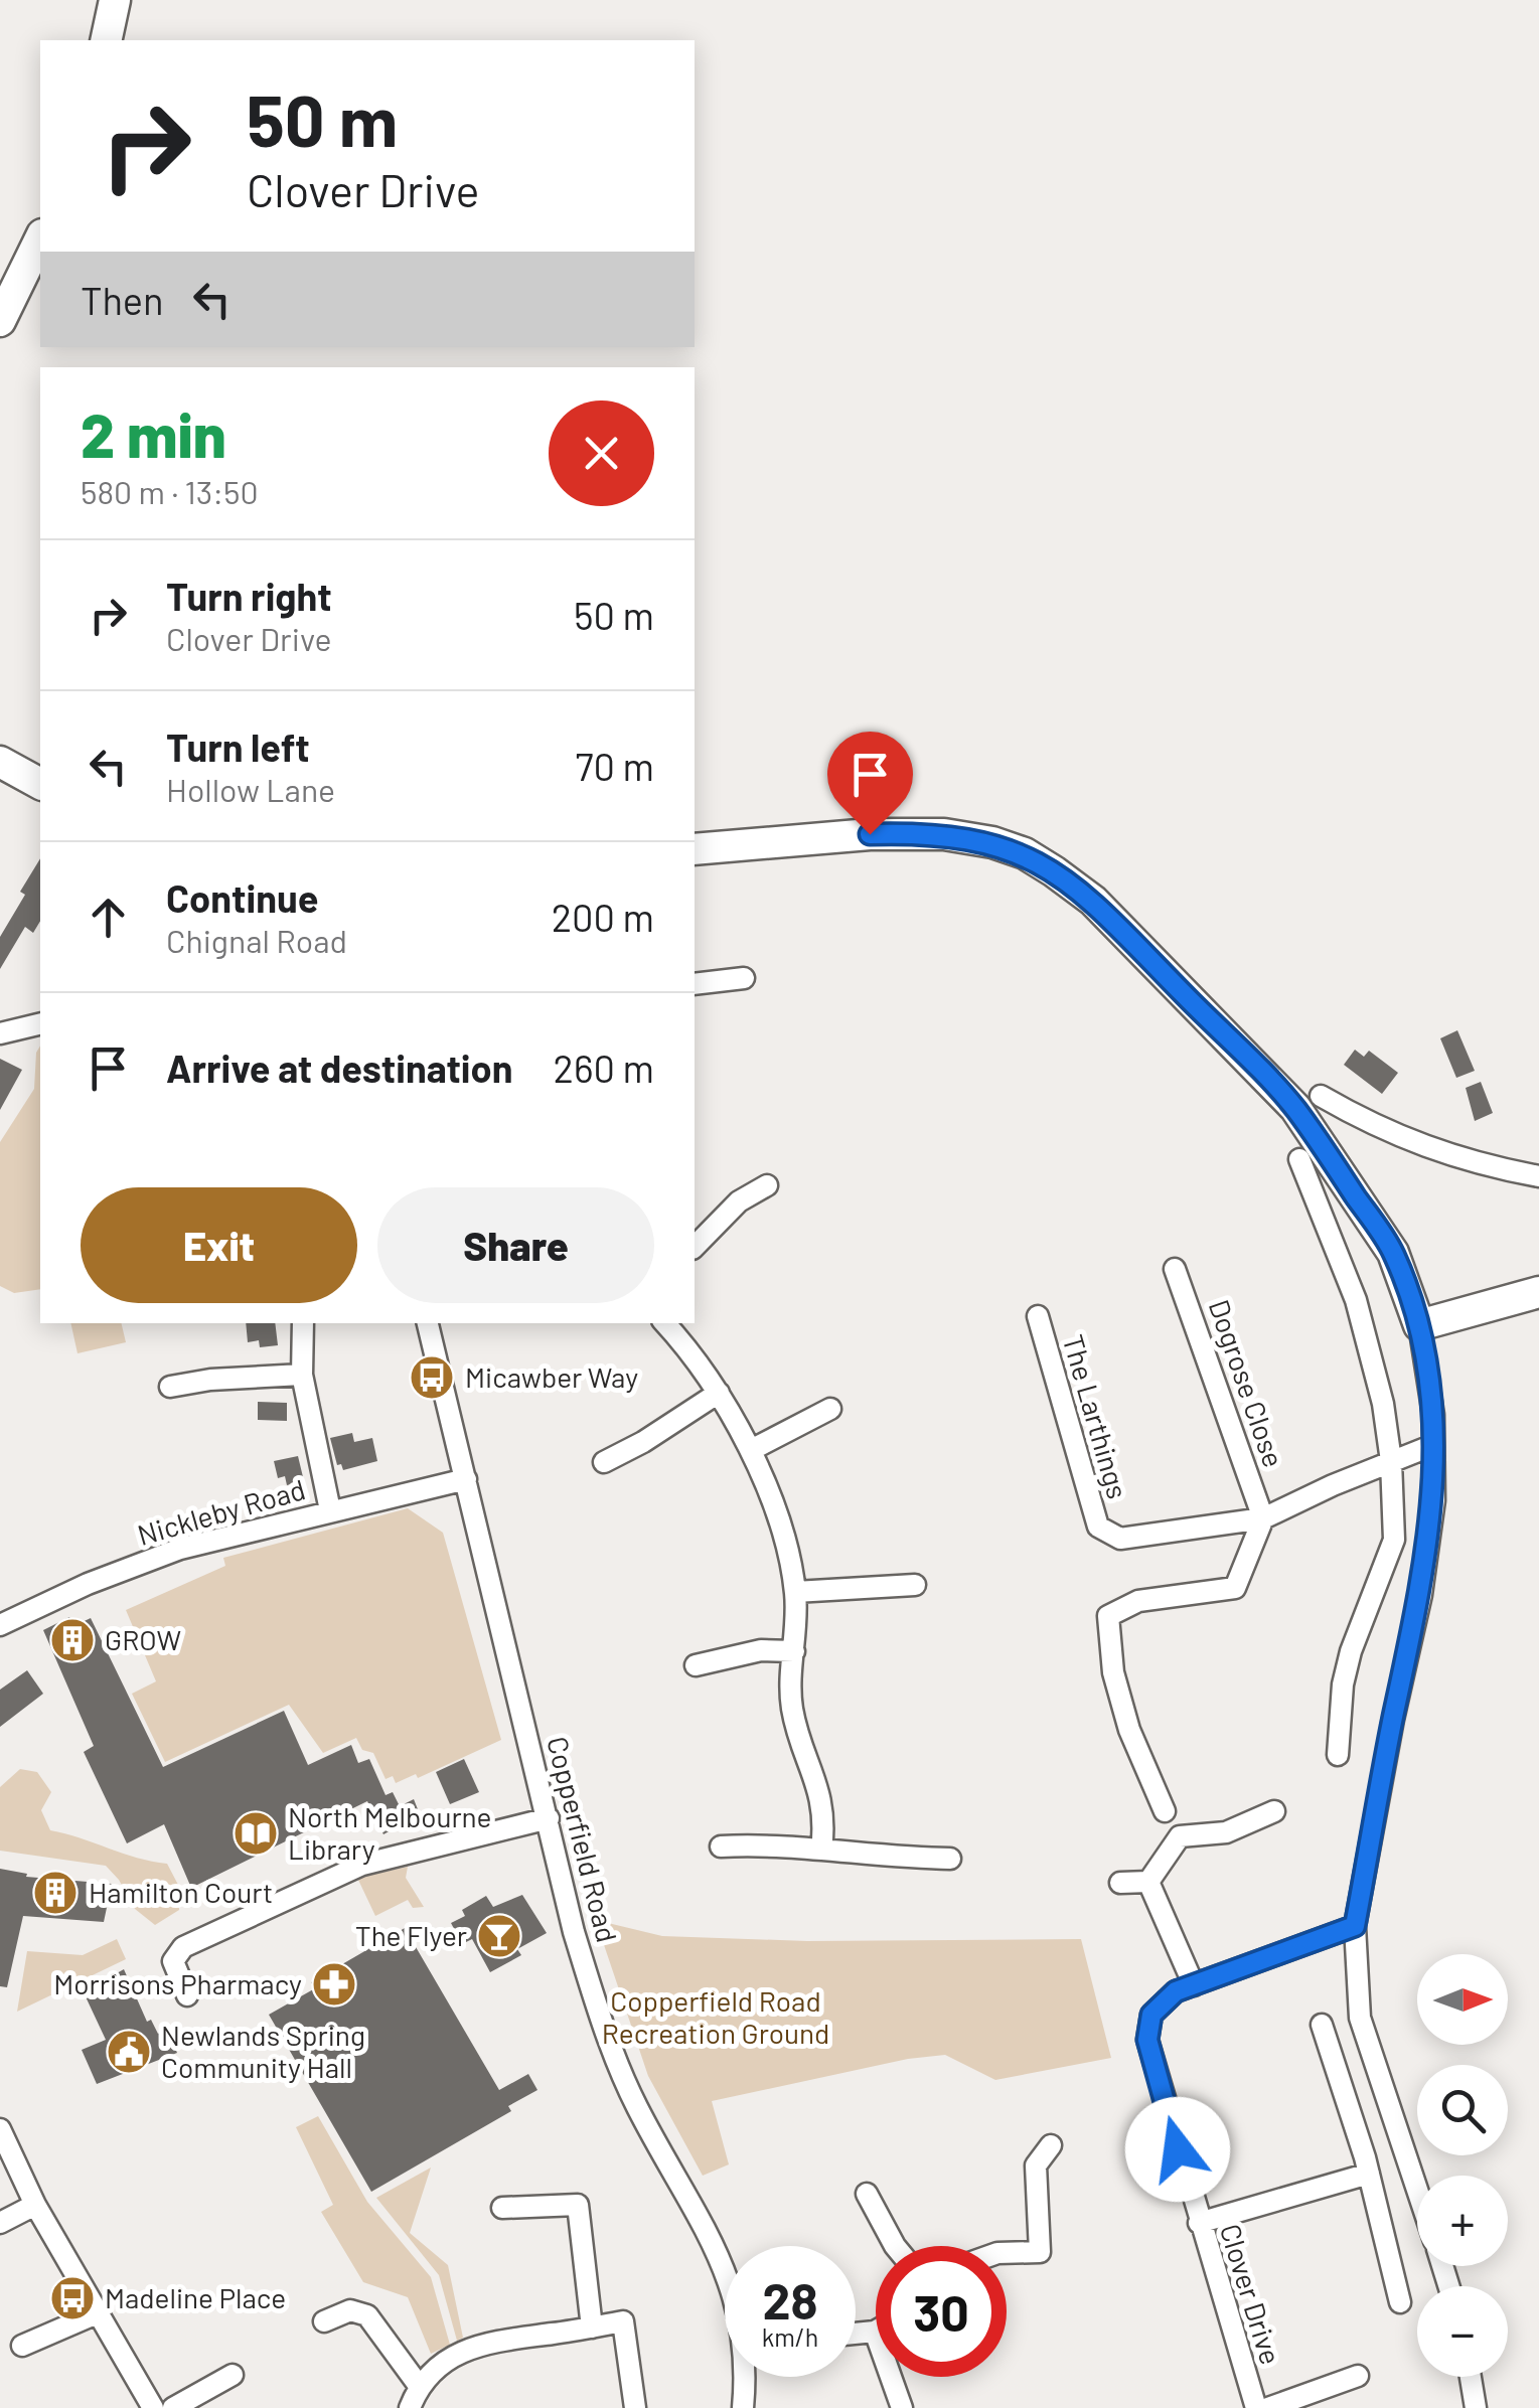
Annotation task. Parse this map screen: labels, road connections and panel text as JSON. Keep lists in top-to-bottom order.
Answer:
{
  "streets": {
    "street": [
      "Dogrose Close",
      "The Larthings",
      "Nickleby Road",
      "Copperfield Road",
      "Clover Drive"
    ]
  },
  "crossings": [
    ["Dogrose Close", "The Larthings"],
    ["Nickleby Road", "Copperfield Road"]
  ],
  "parks": ["Copperfield Road Recreation Ground"],
  "places": {
    "bus stop": ["Micawber Way", "Madeline Place"],
    "building": ["GROW", "Hamilton Court"],
    "library": ["North Melbourne Library"],
    "bar": ["The Flyer"],
    "pharmacy": ["Morrisons Pharmacy"],
    "public building": ["Newlands Spring Community Hall"]
  },
  "north": "right",
  "page": {
    "turn": ["50 m", "Clover Drive"],
    "then": "Then",
    "heading": ["2 min", "580 m · 13:50"],
    "list": [
      {
        "name": "Turn right",
        "note": "Clover Drive",
        "value": "50 m"
      },
      {
        "name": "Turn left",
        "note": "Hollow Lane",
        "value": "70 m"
      },
      {
        "name": "Continue",
        "note": "Chignal Road",
        "value": "200 m"
      },
      {
        "name": "Arrive at destination",
        "value": "260 m"
      }
    ],
    "buttons": ["Exit", "Share"],
    "map_buttons": ["+", "−"],
    "speed": "28 km/h",
    "limit": "30"
  }
}
